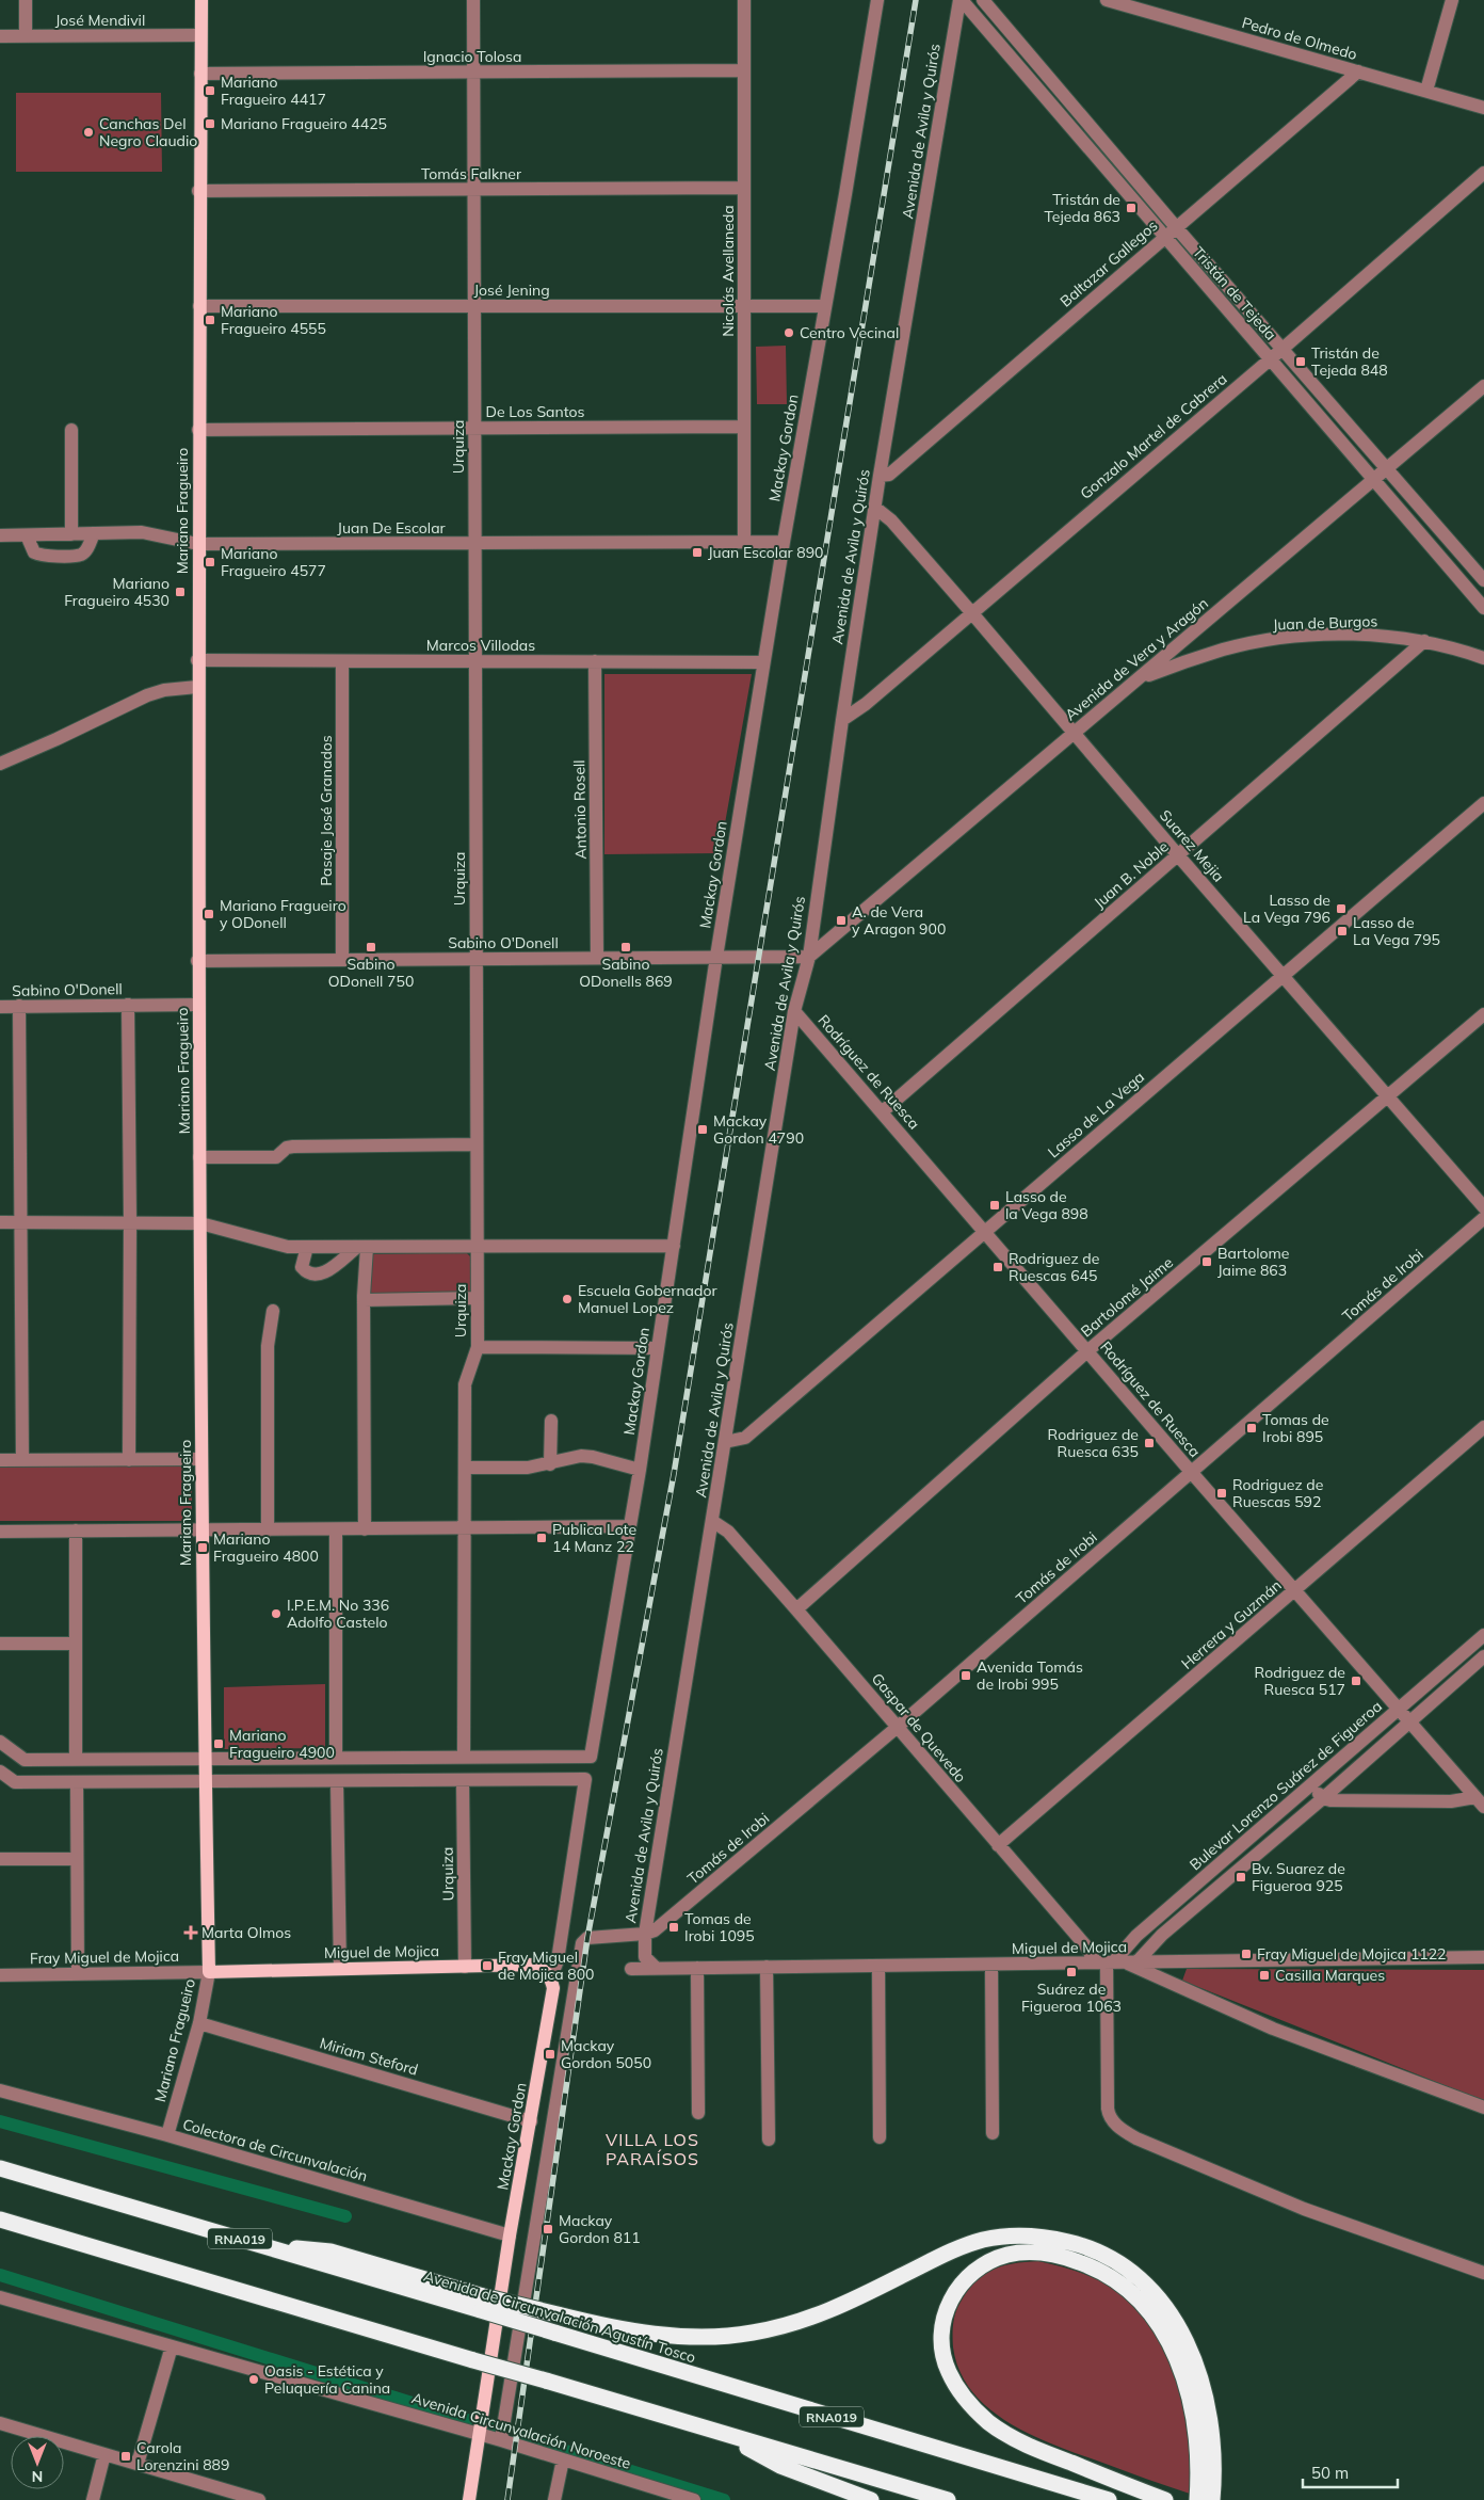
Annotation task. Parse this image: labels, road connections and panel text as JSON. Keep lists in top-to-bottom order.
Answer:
{
  "streets": {
    "highway": ["RNA019", "Avenida de Circunvalación Agustín Tosco"],
    "main road": ["Mackay Gordon", "Mariano Fragueiro", "Miguel de Mojica"],
    "street": [
      "José Mendivil",
      "Pedro de Olmedo",
      "Ignacio Tolosa",
      "Avenida de Avila y Quirós",
      "Tomás Falkner",
      "Baltazar Gallegos",
      "Nicolás Avellaneda",
      "José Jening",
      "Tristán de Tejeda",
      "De Los Santos",
      "Gonzalo Martel de Cabrera",
      "Urquiza",
      "Juan De Escolar",
      "Juan de Burgos",
      "Marcos Villodas",
      "Avenida de Vera y Aragón",
      "Antonio Rosell",
      "Pasaje José Granados",
      "Suarez Mejia",
      "Juan B. Noble",
      "Sabino O'Donell",
      "Rodríguez de Ruesca",
      "Lasso de La Vega",
      "Tomás de Irobi",
      "Bartolomé Jaime",
      "Herrera y Guzmán",
      "Gaspar de Quevedo",
      "Bulevar Lorenzo Suárez de Figueroa",
      "Fray Miguel de Mojica",
      "Miriam Steford",
      "Colectora de Circunvalación",
      "Avenida Circunvalación Noroeste"
    ]
  },
  "crossings": [
    ["José Mendivil", "Mariano Fragueiro"],
    ["Pedro de Olmedo", "Baltazar Gallegos"],
    ["Ignacio Tolosa", "Nicolás Avellaneda"],
    ["Ignacio Tolosa", "Urquiza"],
    ["Ignacio Tolosa", "Mariano Fragueiro"],
    ["Avenida de Avila y Quirós", "Baltazar Gallegos"],
    ["Avenida de Avila y Quirós", "Tristán de Tejeda"],
    ["Avenida de Avila y Quirós", "Gonzalo Martel de Cabrera"],
    ["Avenida de Avila y Quirós", "Avenida de Vera y Aragón"],
    ["Avenida de Avila y Quirós", "Suarez Mejia"],
    ["Avenida de Avila y Quirós", "Sabino O'Donell"],
    ["Avenida de Avila y Quirós", "Rodríguez de Ruesca"],
    ["Avenida de Avila y Quirós", "Lasso de La Vega"],
    ["Avenida de Avila y Quirós", "Tomás de Irobi"],
    ["Avenida de Avila y Quirós", "Gaspar de Quevedo"],
    ["Avenida de Avila y Quirós", "Miguel de Mojica"],
    ["Tomás Falkner", "Nicolás Avellaneda"],
    ["Tomás Falkner", "Urquiza"],
    ["Tomás Falkner", "Mariano Fragueiro"],
    ["Baltazar Gallegos", "Tristán de Tejeda"],
    ["Nicolás Avellaneda", "José Jening"],
    ["Nicolás Avellaneda", "De Los Santos"],
    ["Nicolás Avellaneda", "Juan De Escolar"],
    ["José Jening", "Urquiza"],
    ["José Jening", "Mackay Gordon"],
    ["José Jening", "Mariano Fragueiro"],
    ["Tristán de Tejeda", "Gonzalo Martel de Cabrera"],
    ["Tristán de Tejeda", "Avenida de Vera y Aragón"],
    ["De Los Santos", "Urquiza"],
    ["De Los Santos", "Mariano Fragueiro"],
    ["Gonzalo Martel de Cabrera", "Suarez Mejia"],
    ["Urquiza", "Mackay Gordon"],
    ["Urquiza", "Juan De Escolar"],
    ["Urquiza", "Marcos Villodas"],
    ["Urquiza", "Sabino O'Donell"],
    ["Urquiza", "Miguel de Mojica"],
    ["Mackay Gordon", "Juan De Escolar"],
    ["Mackay Gordon", "Marcos Villodas"],
    ["Mackay Gordon", "Sabino O'Donell"],
    ["Mackay Gordon", "Miguel de Mojica"],
    ["Mackay Gordon", "Miriam Steford"],
    ["Mackay Gordon", "Colectora de Circunvalación"],
    ["Mackay Gordon", "Avenida Circunvalación Noroeste"],
    ["Mariano Fragueiro", "Juan De Escolar"],
    ["Mariano Fragueiro", "Marcos Villodas"],
    ["Mariano Fragueiro", "Sabino O'Donell"],
    ["Mariano Fragueiro", "Miguel de Mojica"],
    ["Mariano Fragueiro", "Fray Miguel de Mojica"],
    ["Mariano Fragueiro", "Miriam Steford"],
    ["Mariano Fragueiro", "Colectora de Circunvalación"],
    ["Juan de Burgos", "Avenida de Vera y Aragón"],
    ["Juan de Burgos", "Juan B. Noble"],
    ["Marcos Villodas", "Antonio Rosell"],
    ["Marcos Villodas", "Pasaje José Granados"],
    ["Avenida de Vera y Aragón", "Suarez Mejia"],
    ["Avenida de Vera y Aragón", "Sabino O'Donell"],
    ["Antonio Rosell", "Sabino O'Donell"],
    ["Pasaje José Granados", "Sabino O'Donell"],
    ["Suarez Mejia", "Juan B. Noble"],
    ["Suarez Mejia", "Lasso de La Vega"],
    ["Suarez Mejia", "Bartolomé Jaime"],
    ["Juan B. Noble", "Rodríguez de Ruesca"],
    ["Rodríguez de Ruesca", "Lasso de La Vega"],
    ["Rodríguez de Ruesca", "Tomás de Irobi"],
    ["Rodríguez de Ruesca", "Bartolomé Jaime"],
    ["Rodríguez de Ruesca", "Herrera y Guzmán"],
    ["Rodríguez de Ruesca", "Bulevar Lorenzo Suárez de Figueroa"],
    ["Tomás de Irobi", "Gaspar de Quevedo"],
    ["Bartolomé Jaime", "Gaspar de Quevedo"],
    ["Herrera y Guzmán", "Gaspar de Quevedo"],
    ["Gaspar de Quevedo", "Bulevar Lorenzo Suárez de Figueroa"],
    ["Gaspar de Quevedo", "Miguel de Mojica"],
    ["Bulevar Lorenzo Suárez de Figueroa", "Miguel de Mojica"],
    ["Miguel de Mojica", "Fray Miguel de Mojica"]
  ],
  "districts": ["VILLA LOS PARAÍSOS"],
  "places": {
    "transit": [
      "Mariano Fragueiro 4417",
      "Mariano Fragueiro 4425",
      "Tristán de Tejeda 863",
      "Mariano Fragueiro 4555",
      "Tristán de Tejeda 848",
      "Juan Escolar 890",
      "Mariano Fragueiro 4577",
      "Mariano Fragueiro 4530",
      "Lasso de La Vega 796",
      "Mariano Fragueiro y ODonell",
      "A. de Vera y Aragon 900",
      "Lasso de La Vega 795",
      "Sabino ODonell 750",
      "Sabino ODonells 869",
      "Mackay Gordon 4790",
      "Lasso de la Vega 898",
      "Bartolome Jaime 863",
      "Rodriguez de Ruescas 645",
      "Tomas de Irobi 895",
      "Rodriguez de Ruesca 635",
      "Rodriguez de Ruescas 592",
      "Publica Lote 14 Manz 22",
      "Mariano Fragueiro 4800",
      "Avenida Tomás de Irobi 995",
      "Rodriguez de Ruesca 517",
      "Mariano Fragueiro 4900",
      "Bv. Suarez de Figueroa 925",
      "Tomas de Irobi 1095",
      "Fray Miguel de Mojica 1122",
      "Fray Miguel de Mojica 800",
      "Suárez de Figueroa 1063",
      "Casilla Marques",
      "Mackay Gordon 5050",
      "Mackay Gordon 811",
      "Carola Lorenzini 889"
    ],
    "other": [
      "Canchas Del Negro Claudio",
      "Centro Vecinal",
      "Escuela Gobernador Manuel Lopez",
      "I.P.E.M. No 336 Adolfo Castelo",
      "Oasis - Estética y Peluquería Canina"
    ],
    "health": ["Marta Olmos"]
  },
  "scale_bar": "50 m",
  "north": "bottom"
}
